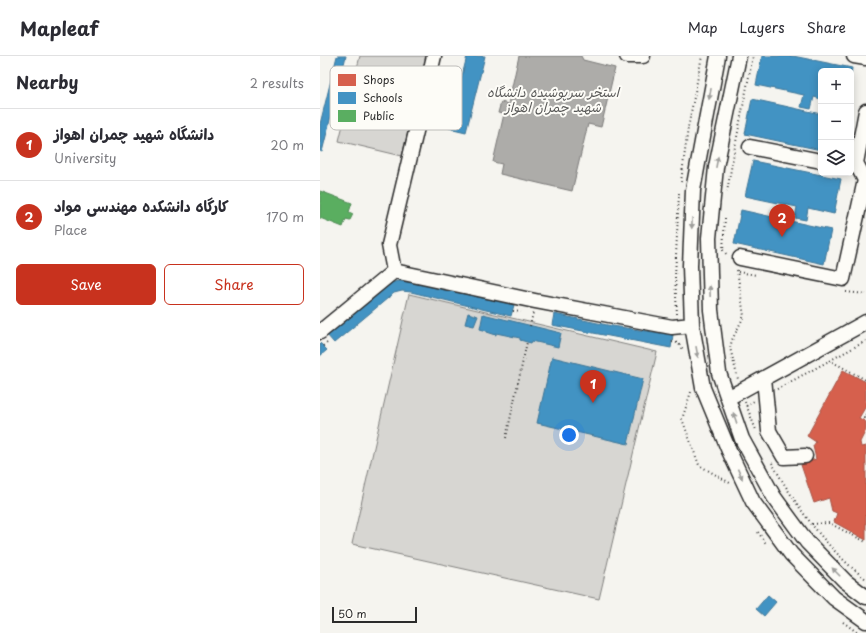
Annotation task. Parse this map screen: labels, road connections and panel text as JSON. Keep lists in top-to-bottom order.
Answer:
{
  "water": ["استخر سرپوشیده دانشگاه شهید چمران اهواز"],
  "legend": ["Shops", "Schools", "Public"],
  "scale_bar": "50 m",
  "page": {
    "header": "Mapleaf",
    "nav": ["Map", "Layers", "Share"],
    "heading": ["Nearby", "2 results"],
    "map_buttons": ["+", "−"],
    "list": [
      {
        "mark": "1",
        "name": "دانشگاه شهید چمران اهواز",
        "note": "University",
        "value": "20 m"
      },
      {
        "mark": "2",
        "name": "کارگاه دانشکده مهندسی مواد",
        "note": "Place",
        "value": "170 m"
      }
    ],
    "pins": ["2", "1"],
    "buttons": ["Save", "Share"],
    "scale": "50 m"
  }
}
